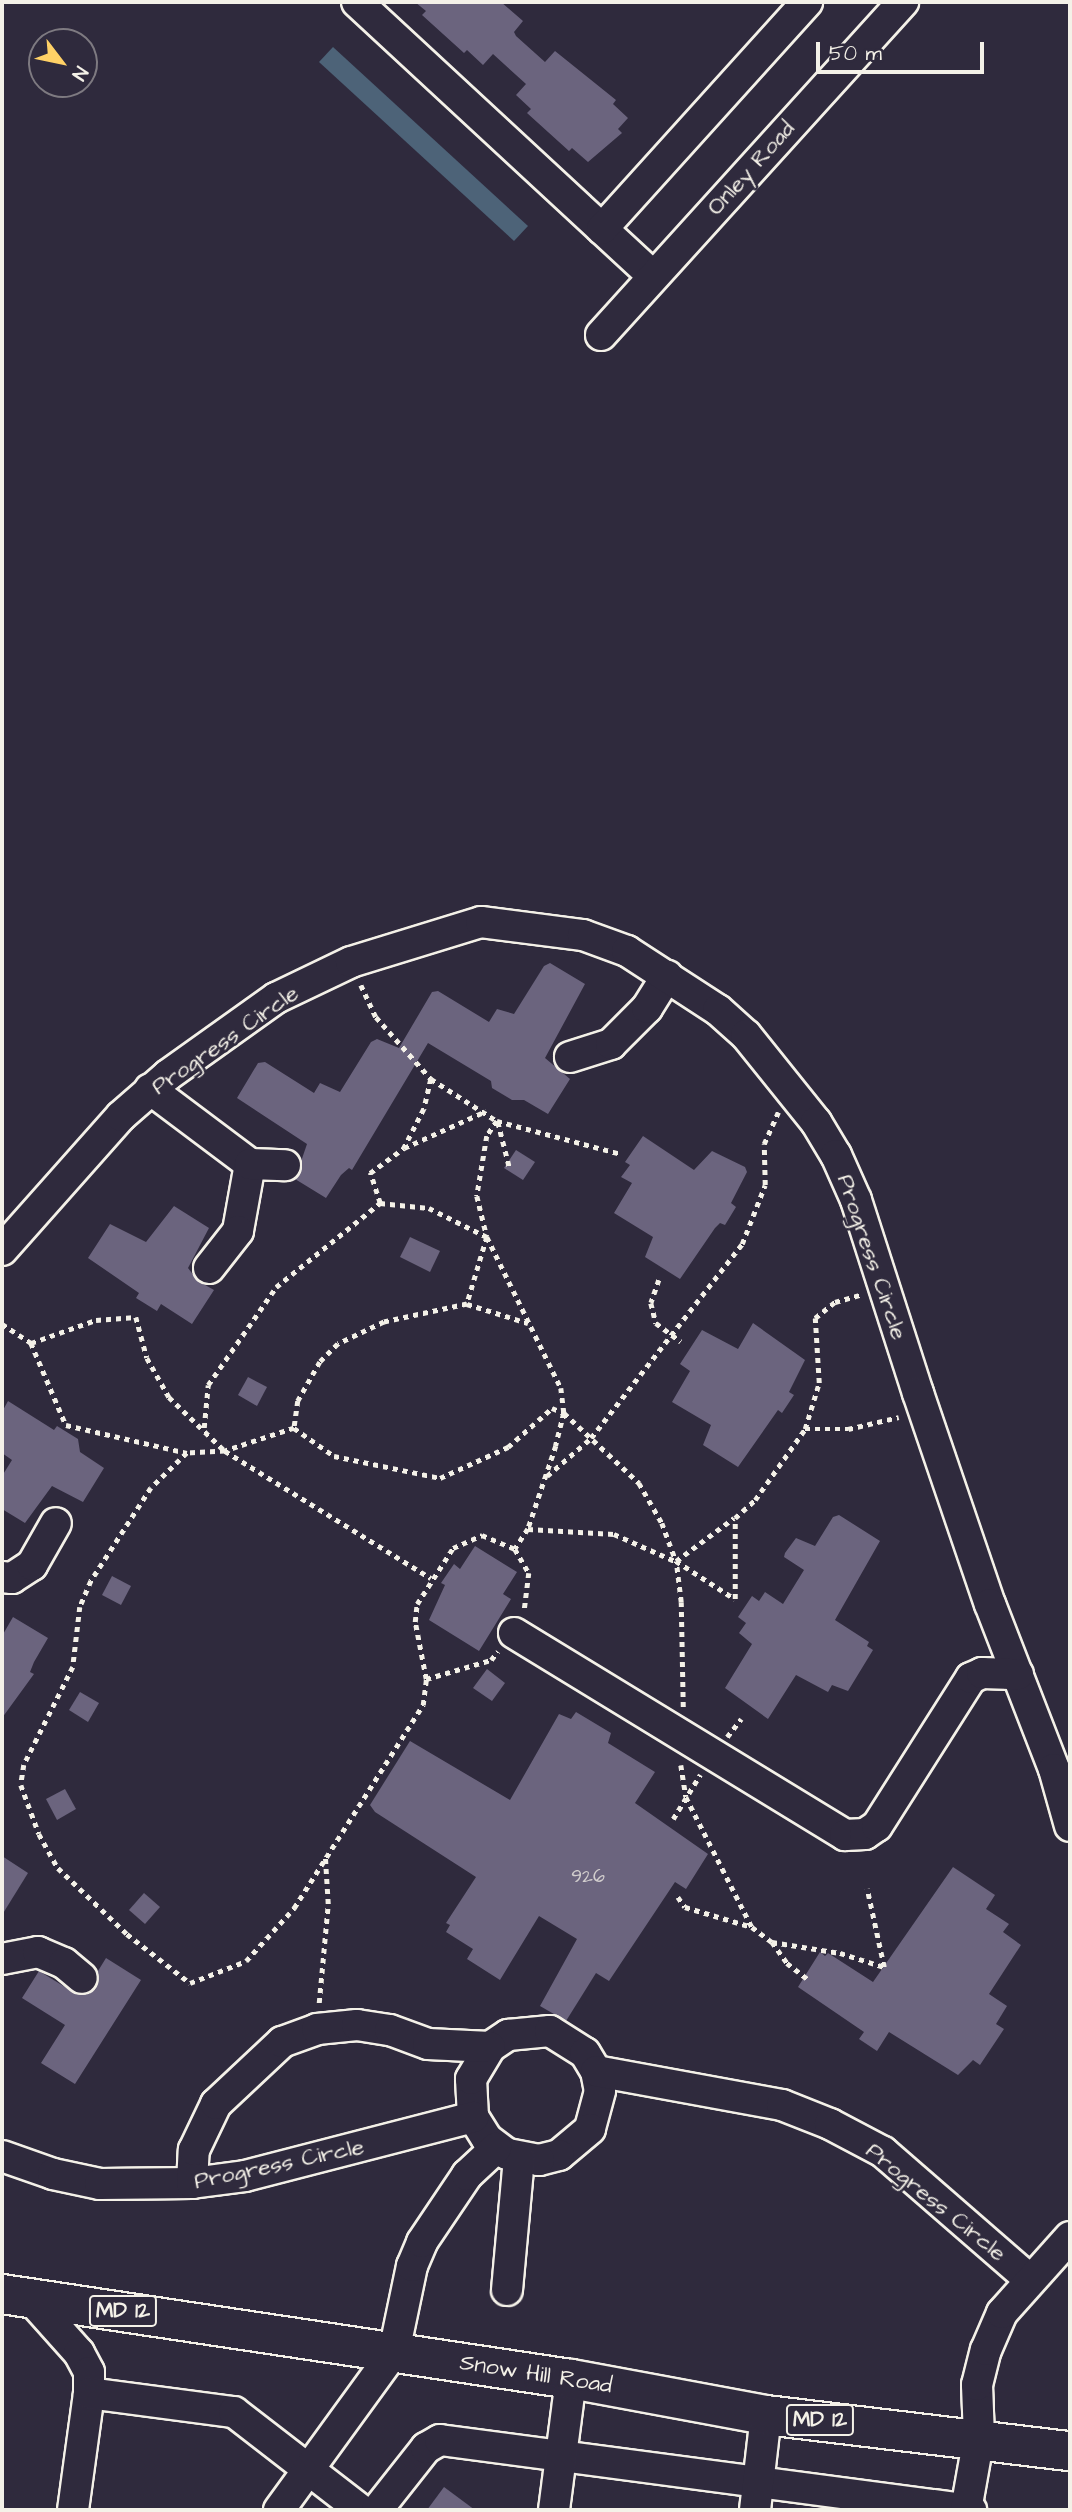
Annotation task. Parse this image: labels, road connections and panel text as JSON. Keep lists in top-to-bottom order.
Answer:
{
  "streets": {
    "main road": ["MD 12", "Snow Hill Road"],
    "street": ["Onley Road", "Progress Circle"]
  },
  "house_numbers": ["926"],
  "scale_bar": "50 m",
  "north": "bottom right"
}
